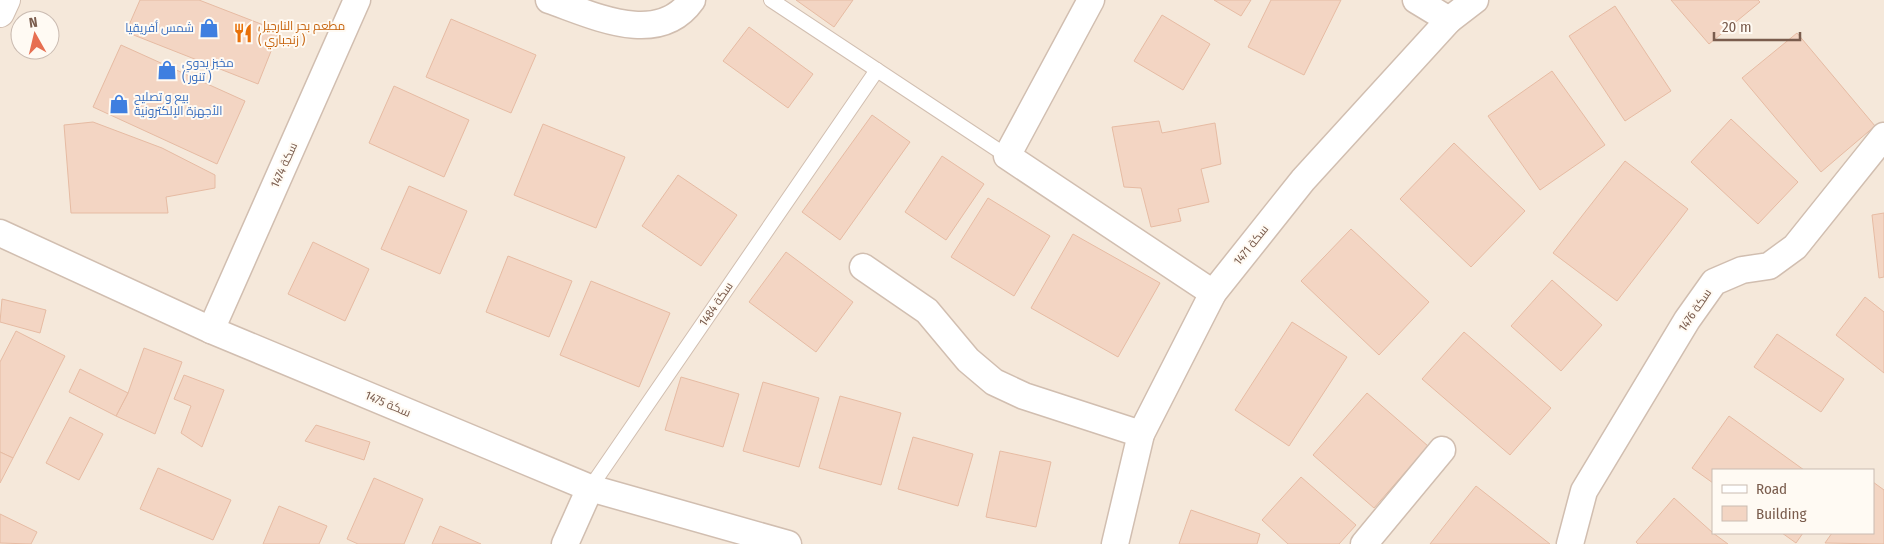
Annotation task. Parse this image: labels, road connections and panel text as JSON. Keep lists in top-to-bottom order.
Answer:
{
  "streets": {
    "street": [
      "سكة 1474",
      "سكة 1471",
      "سكة 1484",
      "سكة 1476",
      "سكة 1475"
    ]
  },
  "crossings": [
    ["سكة 1474", "سكة 1475"],
    ["سكة 1484", "سكة 1475"]
  ],
  "places": {
    "shop": ["شمس أفريقيا", "مخبز يدوي ( تنور )", "بيع و تصليح الأجهزة الإلكترونية"],
    "restaurant": ["مطعم بحر النارجيل ( زنجباري )"]
  },
  "legend": ["Road", "Building"],
  "scale_bar": "20 m",
  "north": "top"
}
